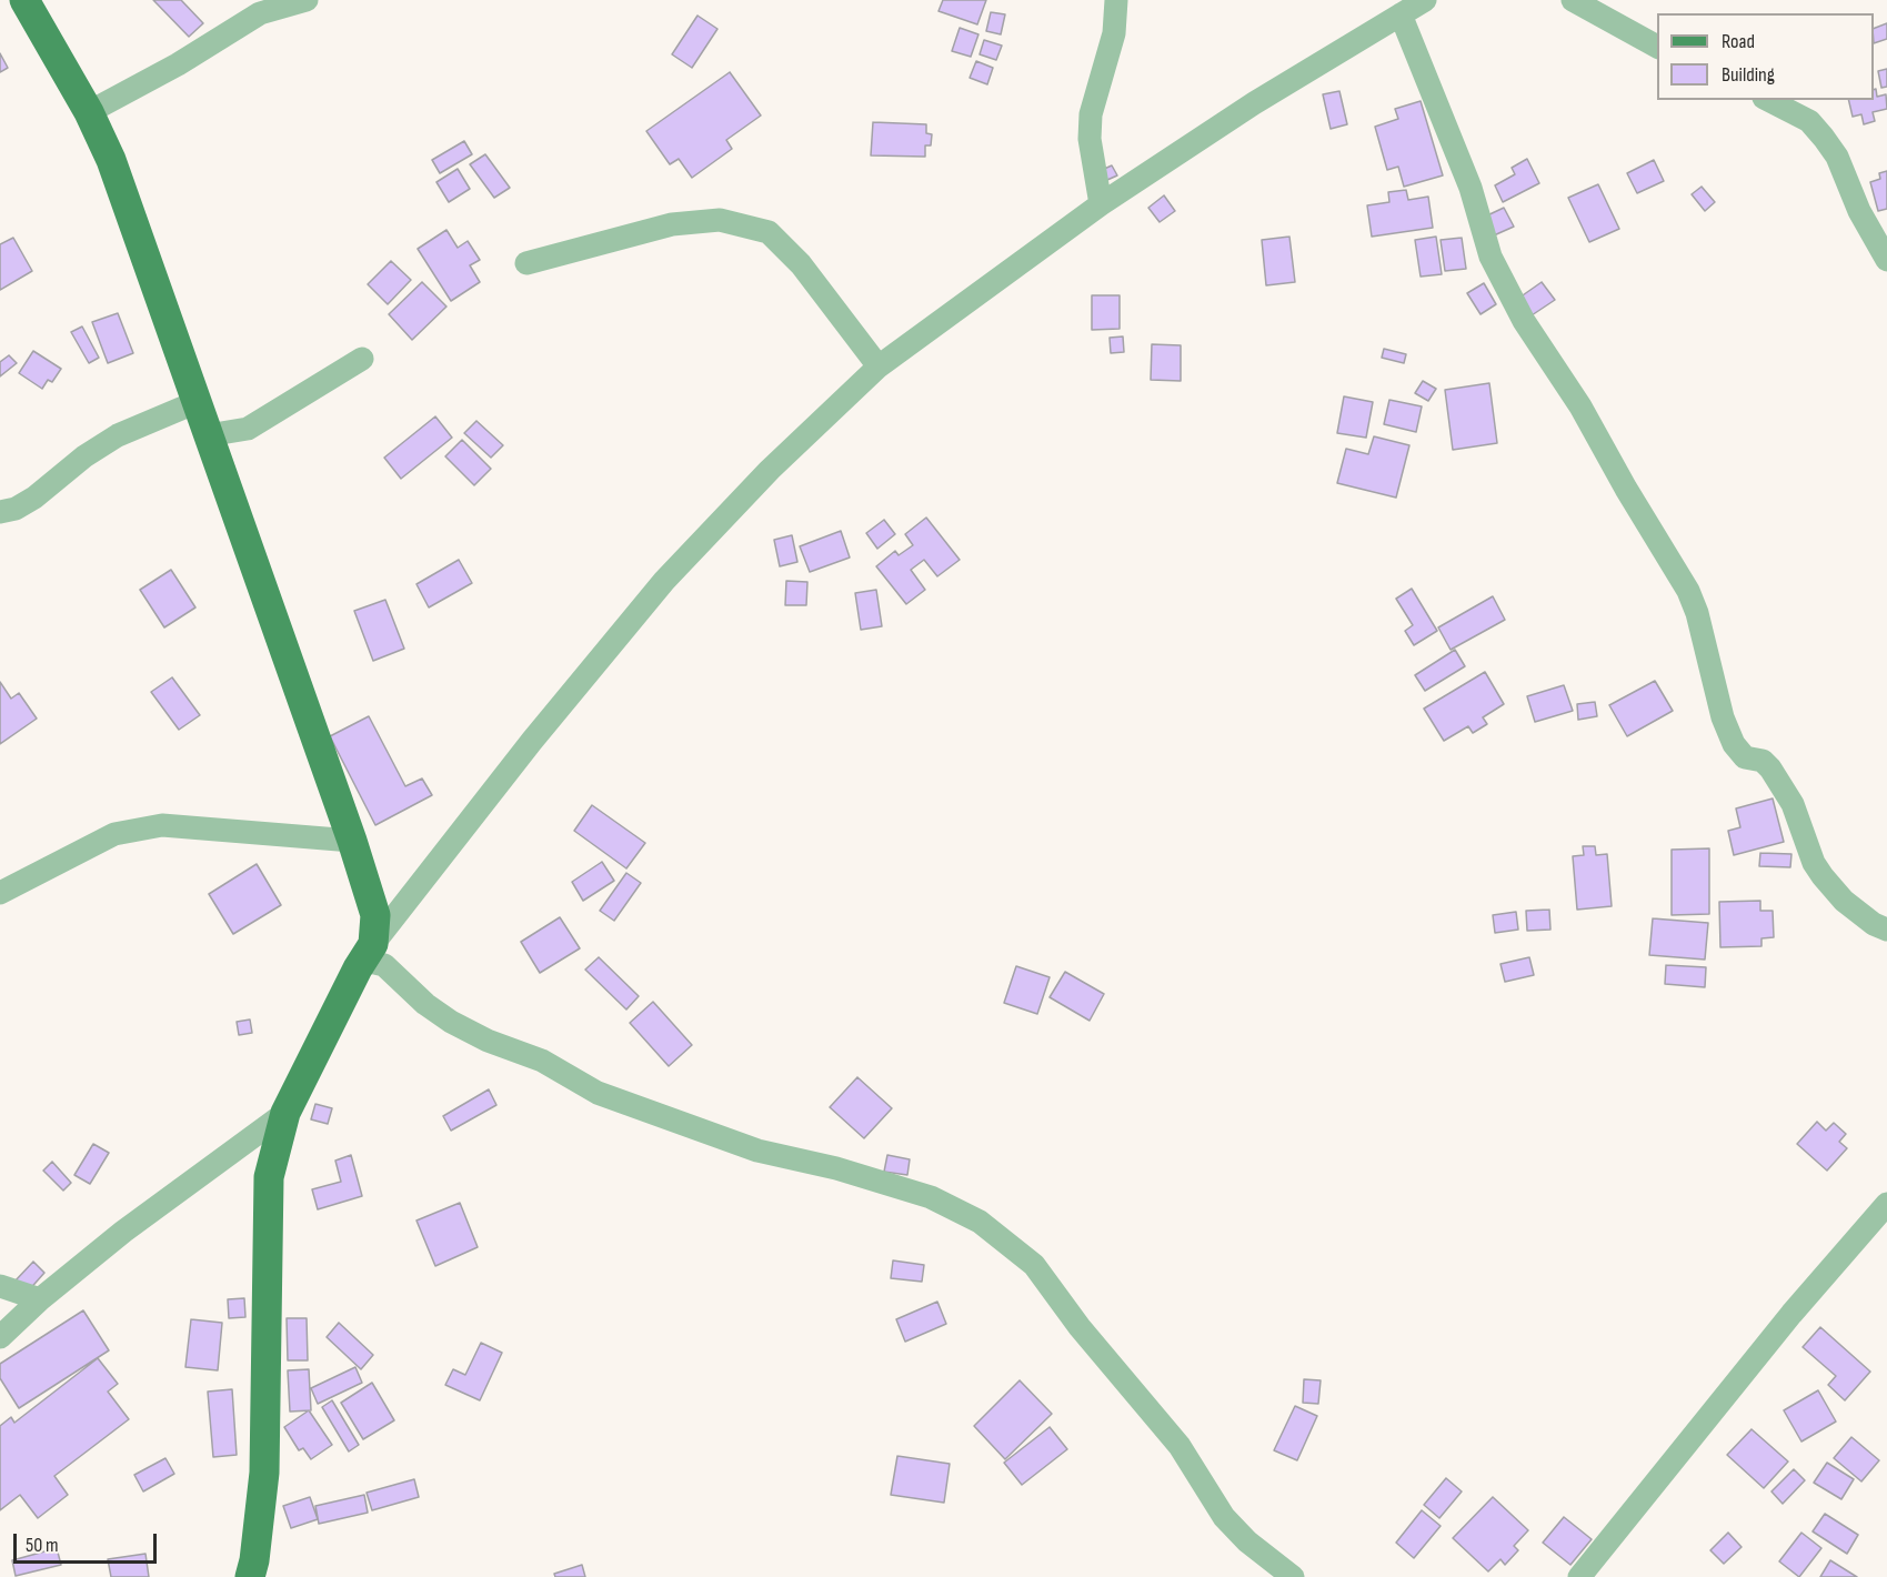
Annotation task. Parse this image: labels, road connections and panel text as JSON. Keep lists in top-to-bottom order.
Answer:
{
  "legend": ["Road", "Building"],
  "scale_bar": "50 m"
}
